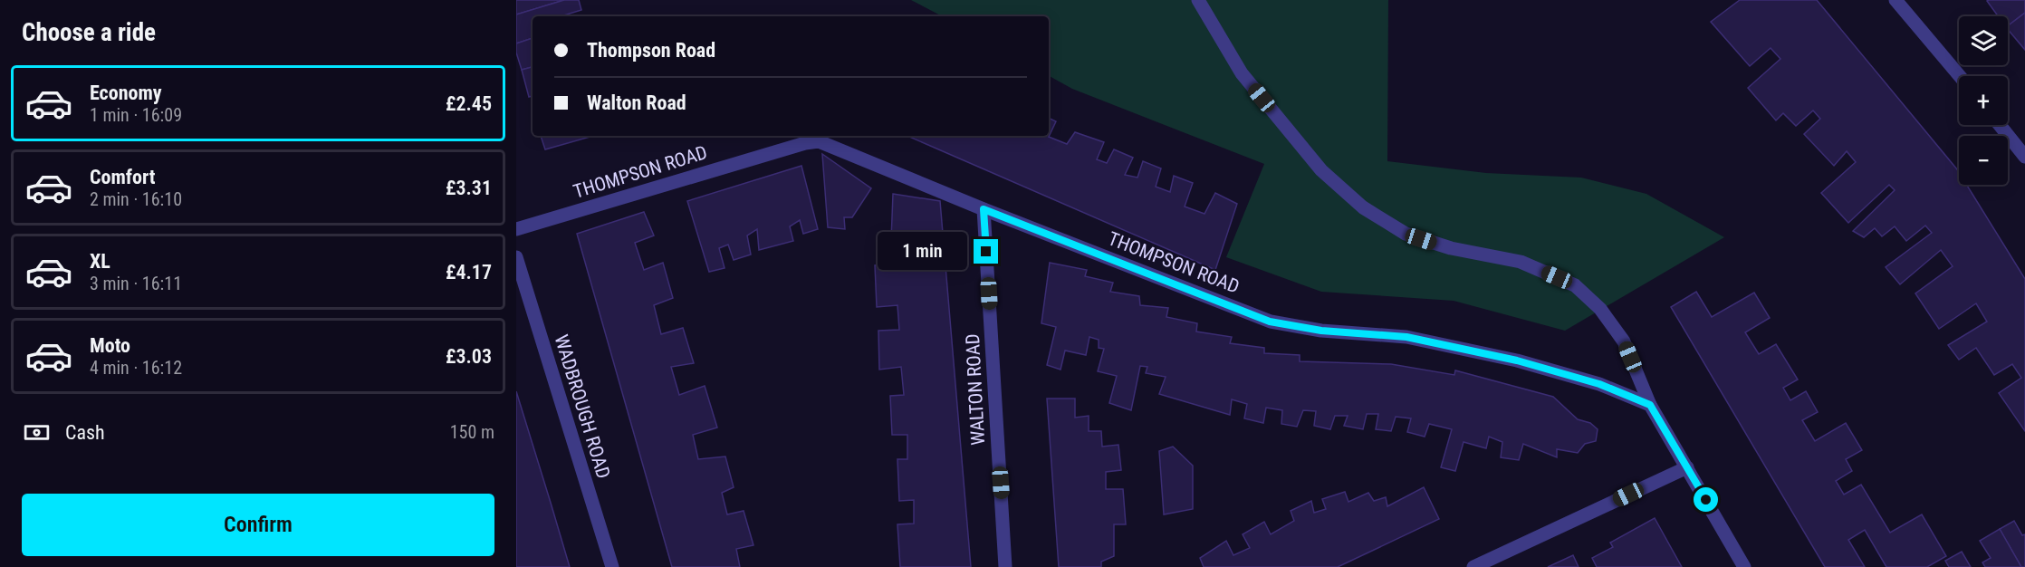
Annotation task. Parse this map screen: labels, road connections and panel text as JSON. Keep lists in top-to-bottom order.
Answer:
{
  "streets": {
    "street": ["THOMPSON ROAD", "WALTON ROAD", "WADBROUGH ROAD"]
  },
  "crossings": [
    ["THOMPSON ROAD", "WALTON ROAD"]
  ],
  "page": {
    "heading": "Choose a ride",
    "map_buttons": ["+", "−"],
    "banner": ["Thompson Road", "Walton Road"],
    "list": [
      {
        "name": "Economy",
        "note": "1 min · 16:09",
        "value": "£2.45"
      },
      {
        "name": "Comfort",
        "note": "2 min · 16:10",
        "value": "£3.31"
      },
      {
        "name": "XL",
        "note": "3 min · 16:11",
        "value": "£4.17"
      },
      {
        "name": "Moto",
        "note": "4 min · 16:12",
        "value": "£3.03"
      }
    ],
    "bubble": "1 min",
    "pay": ["Cash", "150 m"],
    "buttons": "Confirm"
  }
}
